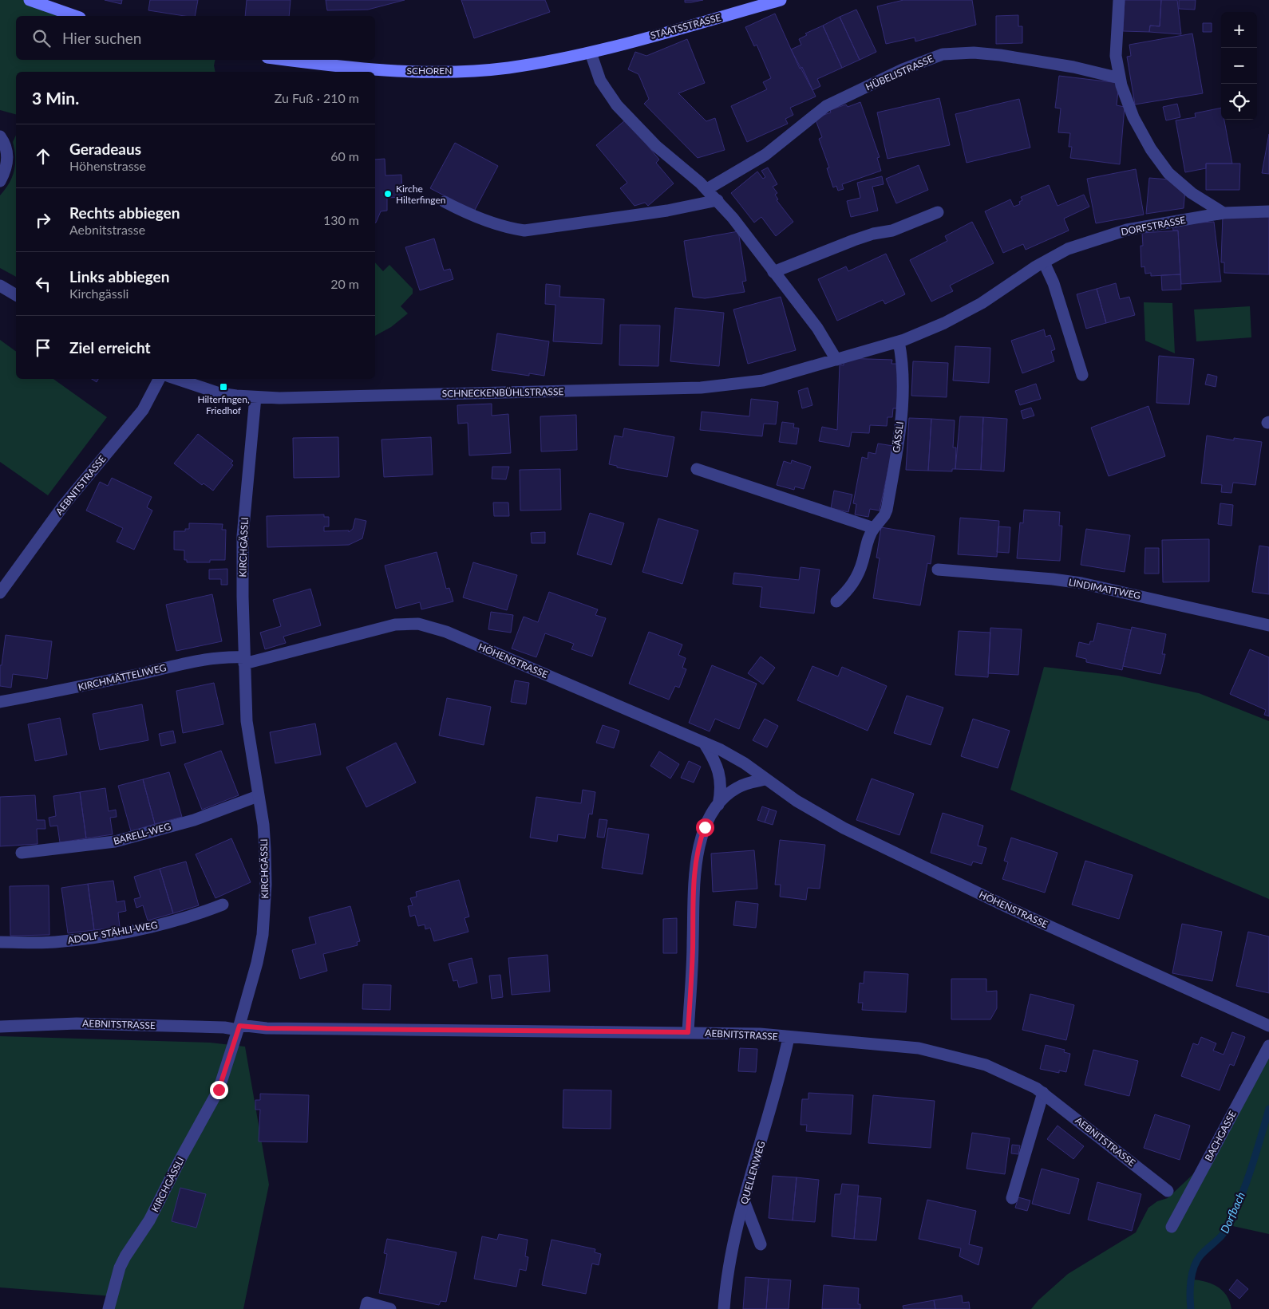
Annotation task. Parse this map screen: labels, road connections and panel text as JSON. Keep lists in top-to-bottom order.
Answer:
{
  "streets": {
    "main road": ["STAATSSTRASSE", "SCHOREN"],
    "street": [
      "HÜBELISTRASSE",
      "DORFSTRASSE",
      "SCHNECKENBÜHLSTRASSE",
      "GÄSSLI",
      "AEBNITSTRASSE",
      "KIRCHGÄSSLI",
      "LINDIMATTWEG",
      "HÖHENSTRASSE",
      "KIRCHMÄTTELIWEG",
      "BARELL-WEG",
      "ADOLF STÄHLI-WEG",
      "BACHGASSE",
      "QUELLENWEG"
    ]
  },
  "crossings": [
    ["STAATSSTRASSE", "SCHOREN"],
    ["DORFSTRASSE", "SCHNECKENBÜHLSTRASSE"],
    ["DORFSTRASSE", "GÄSSLI"],
    ["SCHNECKENBÜHLSTRASSE", "KIRCHGÄSSLI"],
    ["AEBNITSTRASSE", "KIRCHGÄSSLI"],
    ["AEBNITSTRASSE", "QUELLENWEG"],
    ["KIRCHGÄSSLI", "HÖHENSTRASSE"],
    ["KIRCHGÄSSLI", "KIRCHMÄTTELIWEG"],
    ["KIRCHGÄSSLI", "BARELL-WEG"],
    ["HÖHENSTRASSE", "KIRCHMÄTTELIWEG"]
  ],
  "water": ["Dorfbach"],
  "places": {
    "other": ["Kirche Hilterfingen"],
    "transit": ["Hilterfingen, Friedhof"]
  },
  "page": {
    "map_buttons": ["+", "−"],
    "search": "Hier suchen",
    "heading": ["3 Min.", "Zu Fuß · 210 m"],
    "list": [
      ["Geradeaus", "Höhenstrasse", "60 m"],
      ["Rechts abbiegen", "Aebnitstrasse", "130 m"],
      ["Links abbiegen", "Kirchgässli", "20 m"],
      "Ziel erreicht"
    ]
  }
}
